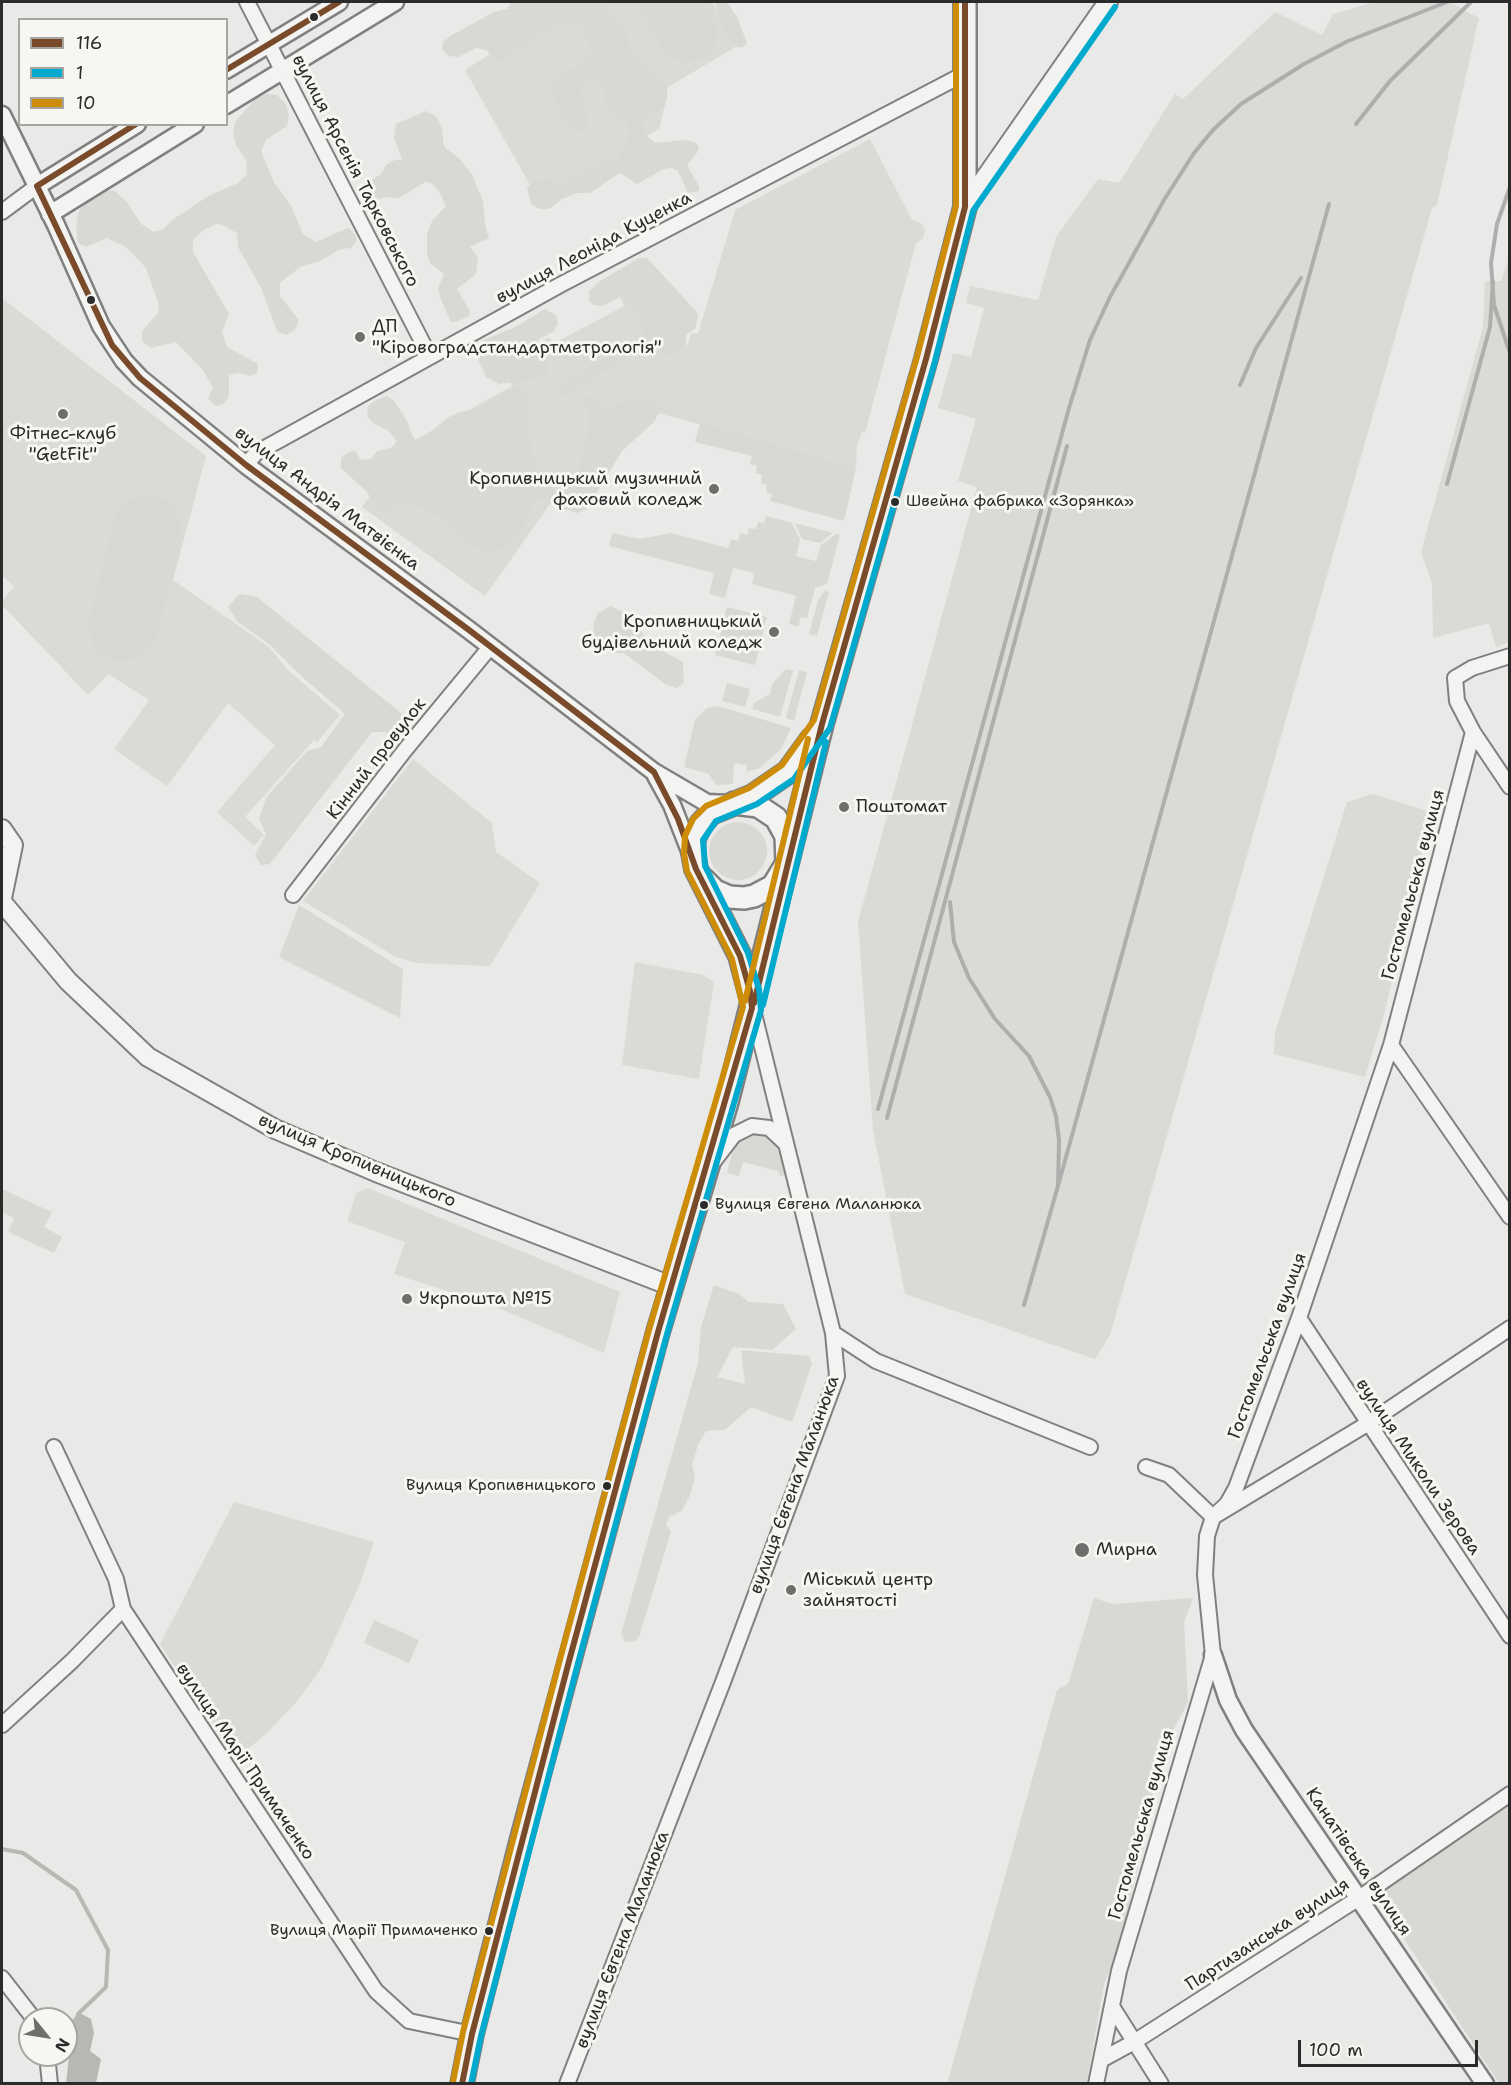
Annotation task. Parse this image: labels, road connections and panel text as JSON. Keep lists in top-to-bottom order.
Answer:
{
  "streets": {
    "main road": ["вулиця Кропивницького", "вулиця Євгена Маланюка"],
    "street": [
      "вулиця Арсенія Тарковського",
      "вулиця Леоніда Куценка",
      "вулиця Андрія Матвієнка",
      "Кінний провулок",
      "Гостомельська вулиця",
      "вулиця Миколи Зерова",
      "вулиця Марії Примаченко",
      "Канатівська вулиця",
      "Партизанська вулиця"
    ]
  },
  "crossings": [
    ["вулиця Арсенія Тарковського", "вулиця Леоніда Куценка"],
    ["вулиця Леоніда Куценка", "вулиця Андрія Матвієнка"],
    ["вулиця Леоніда Куценка", "вулиця Євгена Маланюка"],
    ["вулиця Андрія Матвієнка", "Кінний провулок"],
    ["вулиця Андрія Матвієнка", "вулиця Євгена Маланюка"],
    ["Гостомельська вулиця", "вулиця Миколи Зерова"],
    ["Гостомельська вулиця", "Канатівська вулиця"],
    ["Гостомельська вулиця", "Партизанська вулиця"],
    ["Канатівська вулиця", "Партизанська вулиця"]
  ],
  "places": [
    "ДП \"Кіровоградстандартметрологія\"",
    "Фітнес-клуб \"GetFit\"",
    "Кропивницький музичний фаховий коледж",
    "Швейна фабрика «Зорянка»",
    "Кропивницький будівельний коледж",
    "Поштомат",
    "Вулиця Євгена Маланюка",
    "Укрпошта №15",
    "Вулиця Кропивницького",
    "Мирна",
    "Міський центр зайнятості",
    "Вулиця Марії Примаченко"
  ],
  "lines": ["transit line 116", "transit line 10", "transit line 1"],
  "legend": ["116", "1", "10"],
  "scale_bar": "100 m",
  "north": "bottom right"
}
